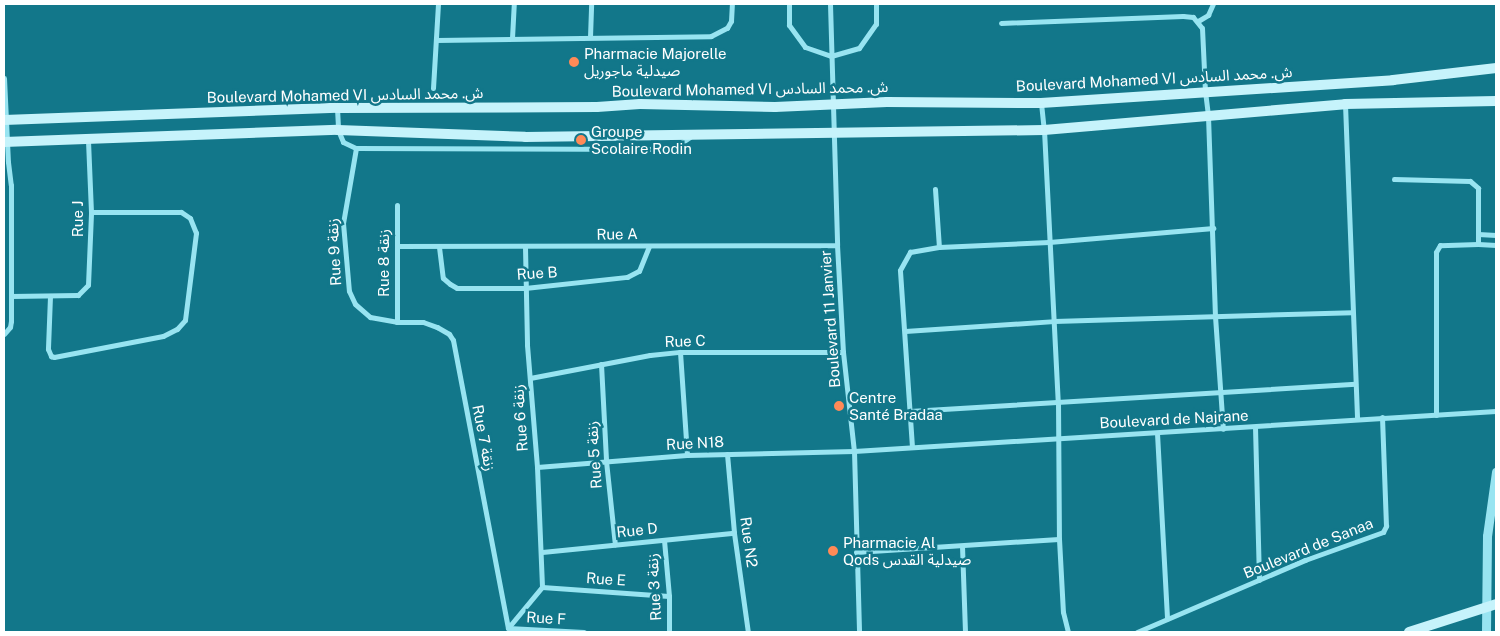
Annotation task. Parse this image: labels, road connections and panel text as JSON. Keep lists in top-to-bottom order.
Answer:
{
  "streets": {
    "main road": ["Boulevard Mohamed VI ش. محمد السادس"],
    "street": [
      "Rue J",
      "Rue A",
      "Rue 9 زنقة",
      "Rue 8 زنقة",
      "Rue B",
      "Boulevard 11 Janvier",
      "Rue C",
      "Rue 6 زنقة",
      "Boulevard de Najrane",
      "Rue 7 زنقة",
      "Rue N18",
      "Rue 5 زنقة",
      "Rue D",
      "Rue N2",
      "Boulevard de Sanaa",
      "Rue E",
      "Rue 3 زنقة",
      "Rue F"
    ]
  },
  "crossings": [
    ["Boulevard Mohamed VI ش. محمد السادس", "Boulevard 11 Janvier"],
    ["Rue A", "Rue 8 زنقة"],
    ["Rue A", "Rue B"],
    ["Rue A", "Boulevard 11 Janvier"],
    ["Rue A", "Rue 6 زنقة"],
    ["Rue 9 زنقة", "Rue 7 زنقة"],
    ["Rue 8 زنقة", "Rue 7 زنقة"],
    ["Rue B", "Rue 6 زنقة"],
    ["Boulevard 11 Janvier", "Rue C"],
    ["Boulevard 11 Janvier", "Boulevard de Najrane"],
    ["Boulevard 11 Janvier", "Rue N18"],
    ["Rue C", "Rue 6 زنقة"],
    ["Rue C", "Rue 5 زنقة"],
    ["Rue 6 زنقة", "Rue N18"],
    ["Rue 6 زنقة", "Rue D"],
    ["Rue 6 زنقة", "Rue E"],
    ["Boulevard de Najrane", "Rue N18"],
    ["Boulevard de Najrane", "Boulevard de Sanaa"],
    ["Rue 7 زنقة", "Rue F"],
    ["Rue N18", "Rue 5 زنقة"],
    ["Rue N18", "Rue N2"],
    ["Rue 5 زنقة", "Rue D"],
    ["Rue D", "Rue N2"],
    ["Rue D", "Rue 3 زنقة"],
    ["Rue E", "Rue 3 زنقة"]
  ],
  "places": [
    "Pharmacie Majorelle صيدلية ماجوريل",
    "Groupe Scolaire Rodin",
    "Centre Santé Bradaa",
    "Pharmacie Al Qods صيدلية القدس"
  ]
}
